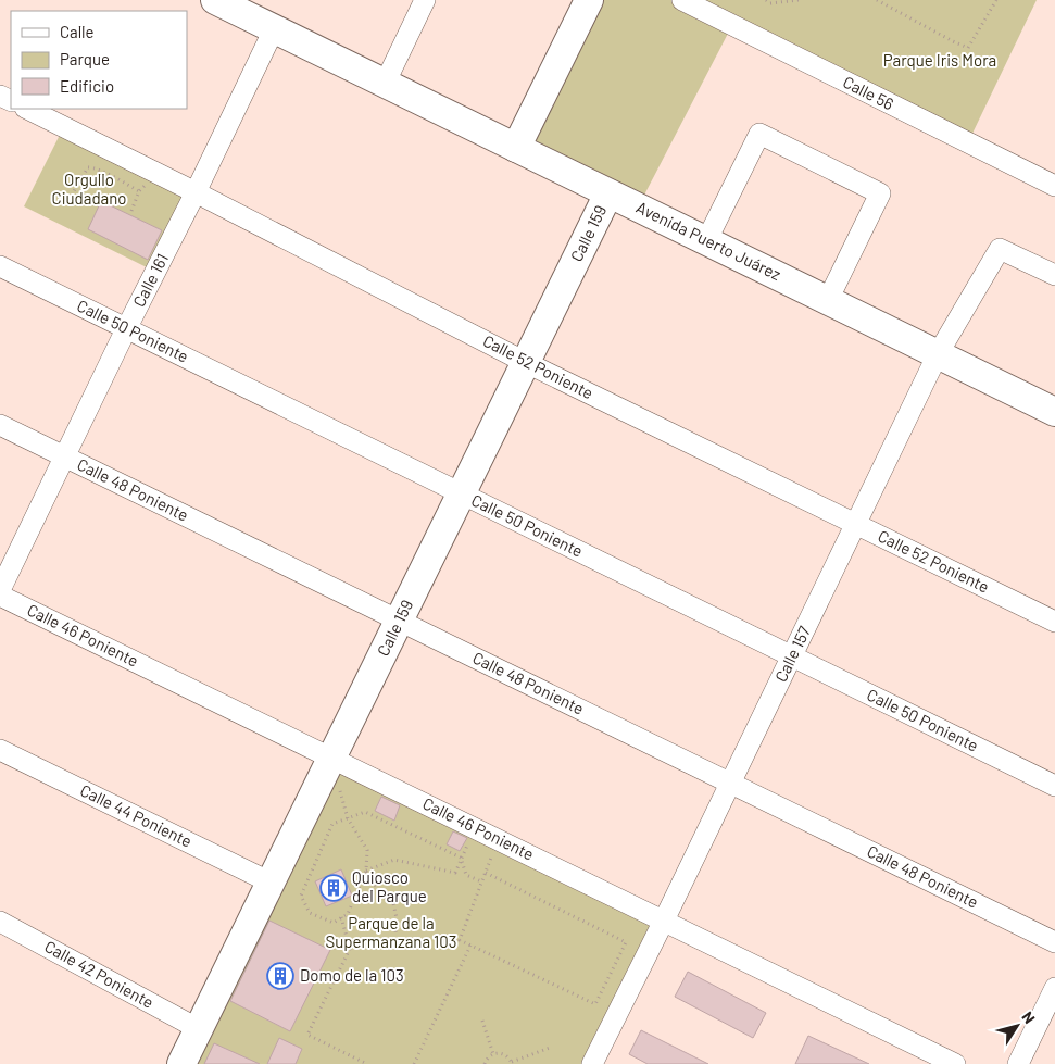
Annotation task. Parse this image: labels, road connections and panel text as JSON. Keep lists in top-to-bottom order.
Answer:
{
  "streets": {
    "street": [
      "Calle 56",
      "Calle 159",
      "Avenida Puerto Juárez",
      "Calle 161",
      "Calle 50 Poniente",
      "Calle 52 Poniente",
      "Calle 48 Poniente",
      "Calle 46 Poniente",
      "Calle 157",
      "Calle 44 Poniente",
      "Calle 42 Poniente"
    ]
  },
  "crossings": [
    ["Calle 159", "Avenida Puerto Juárez"],
    ["Calle 159", "Calle 50 Poniente"],
    ["Calle 159", "Calle 52 Poniente"],
    ["Calle 159", "Calle 48 Poniente"],
    ["Calle 159", "Calle 46 Poniente"],
    ["Calle 159", "Calle 44 Poniente"],
    ["Calle 159", "Calle 42 Poniente"],
    ["Avenida Puerto Juárez", "Calle 161"],
    ["Avenida Puerto Juárez", "Calle 157"],
    ["Calle 161", "Calle 50 Poniente"],
    ["Calle 161", "Calle 52 Poniente"],
    ["Calle 161", "Calle 48 Poniente"],
    ["Calle 50 Poniente", "Calle 157"],
    ["Calle 52 Poniente", "Calle 157"],
    ["Calle 48 Poniente", "Calle 157"],
    ["Calle 46 Poniente", "Calle 157"]
  ],
  "parks": ["Parque Iris Mora", "Orgullo Ciudadano", "Parque de la Supermanzana 103"],
  "places": {
    "building": ["Quiosco del Parque", "Domo de la 103"]
  },
  "legend": ["Calle", "Parque", "Edificio"],
  "north": "top right"
}
